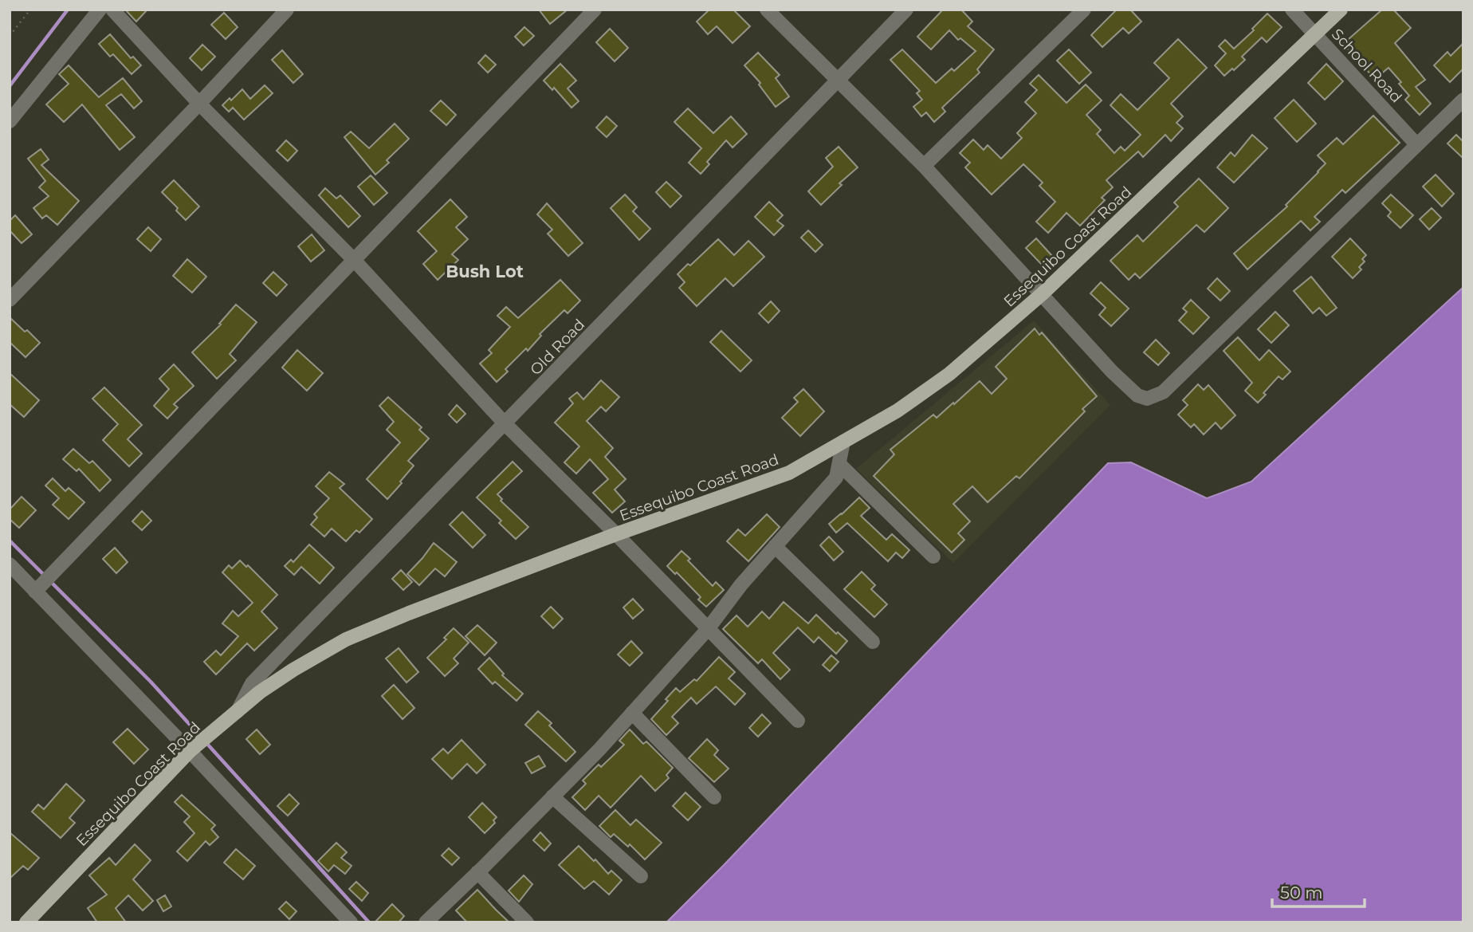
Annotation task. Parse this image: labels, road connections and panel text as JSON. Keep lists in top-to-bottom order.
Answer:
{
  "streets": {
    "main road": ["Essequibo Coast Road"],
    "street": ["School Road", "Old Road"]
  },
  "crossings": [
    ["School Road", "Essequibo Coast Road"],
    ["Essequibo Coast Road", "Old Road"]
  ],
  "districts": ["Bush Lot"],
  "scale_bar": "50 m"
}
